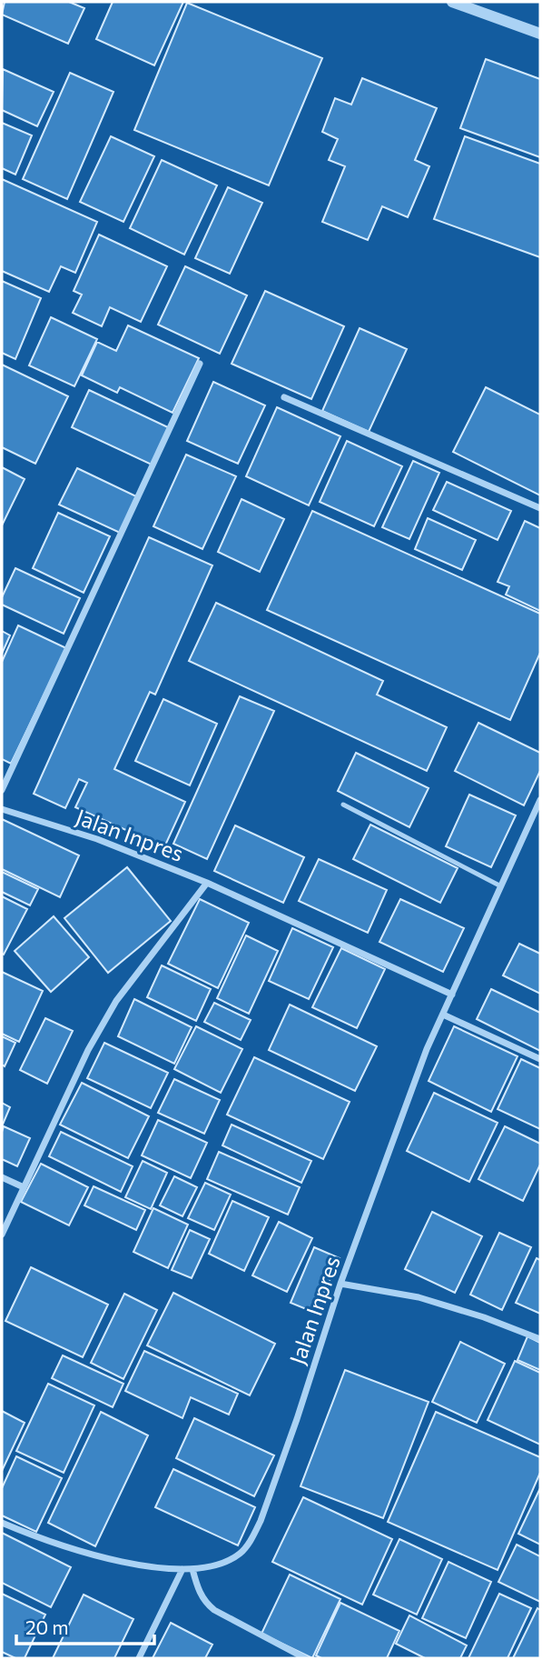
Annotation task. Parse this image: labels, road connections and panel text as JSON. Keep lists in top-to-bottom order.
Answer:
{
  "streets": {
    "street": ["Jalan Inpres"]
  },
  "scale_bar": "20 m"
}
